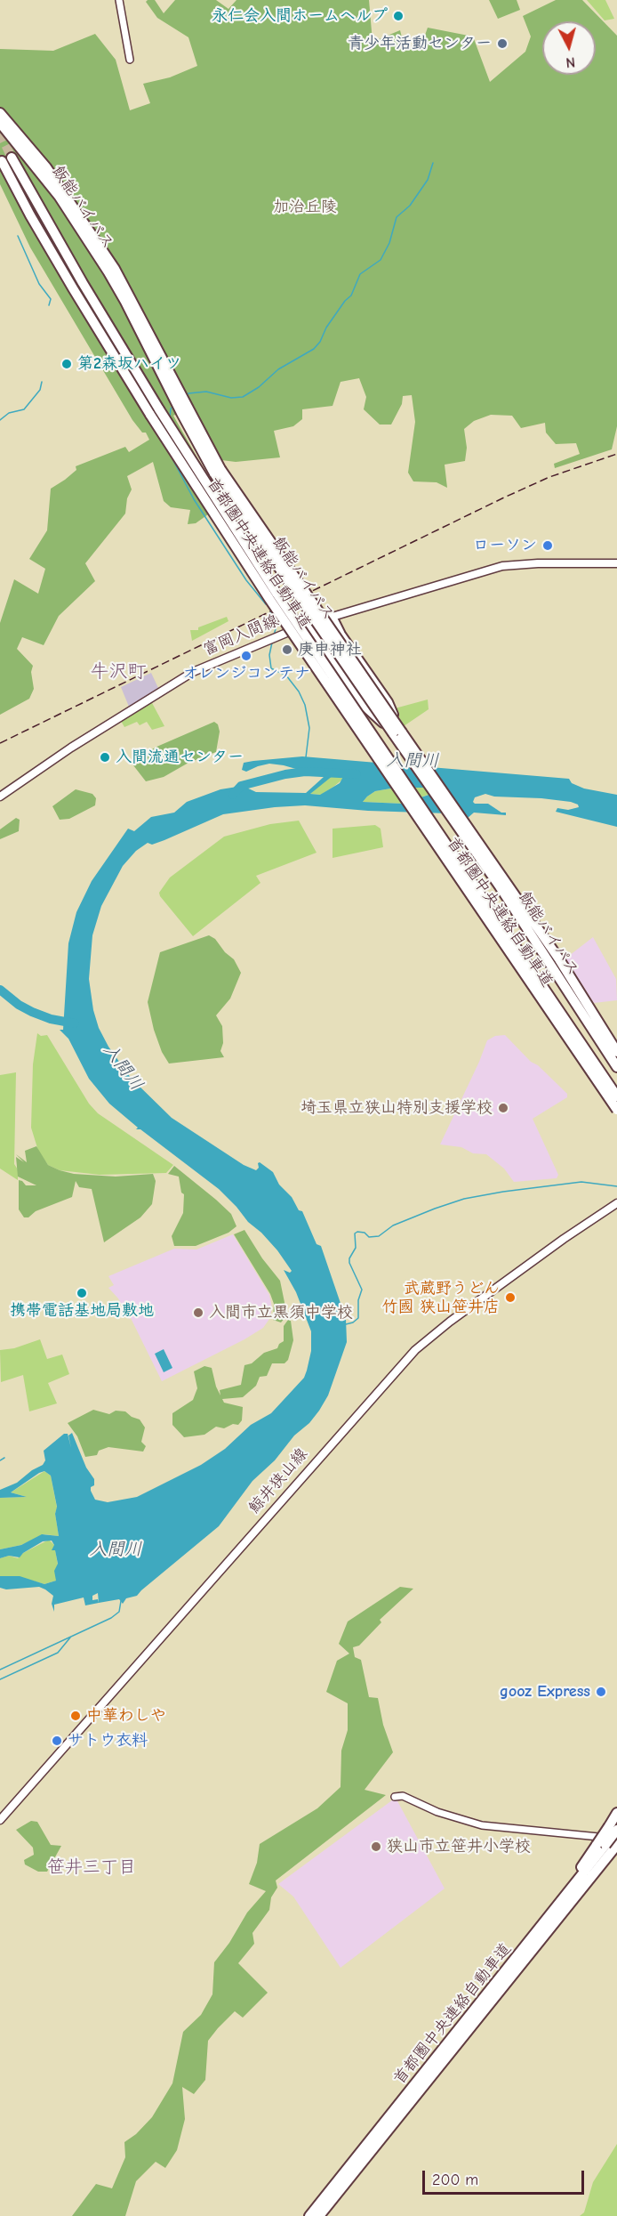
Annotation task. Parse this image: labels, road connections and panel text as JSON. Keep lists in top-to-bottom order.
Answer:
{
  "streets": {
    "highway": ["飯能バイパス", "首都圏中央連絡自動車道"],
    "main road": ["富岡入間線", "鯨井狭山線"]
  },
  "districts": ["牛沢町", "笹井三丁目"],
  "water": ["入間川"],
  "parks": ["加治丘陵"],
  "places": [
    "永仁会入間ホームヘルプ",
    "青少年活動センター",
    "第2森坂ハイツ",
    "ローソン",
    "庚申神社",
    "オレンジコンテナ",
    "入間流通センター",
    "埼玉県立狭山特別支援学校",
    "携帯電話基地局敷地",
    "武蔵野うどん 竹國 狭山笹井店",
    "入間市立黒須中学校",
    "gooz Express",
    "中華わしや",
    "サトウ衣料",
    "狭山市立笹井小学校"
  ],
  "scale_bar": "200 m",
  "north": "bottom"
}
